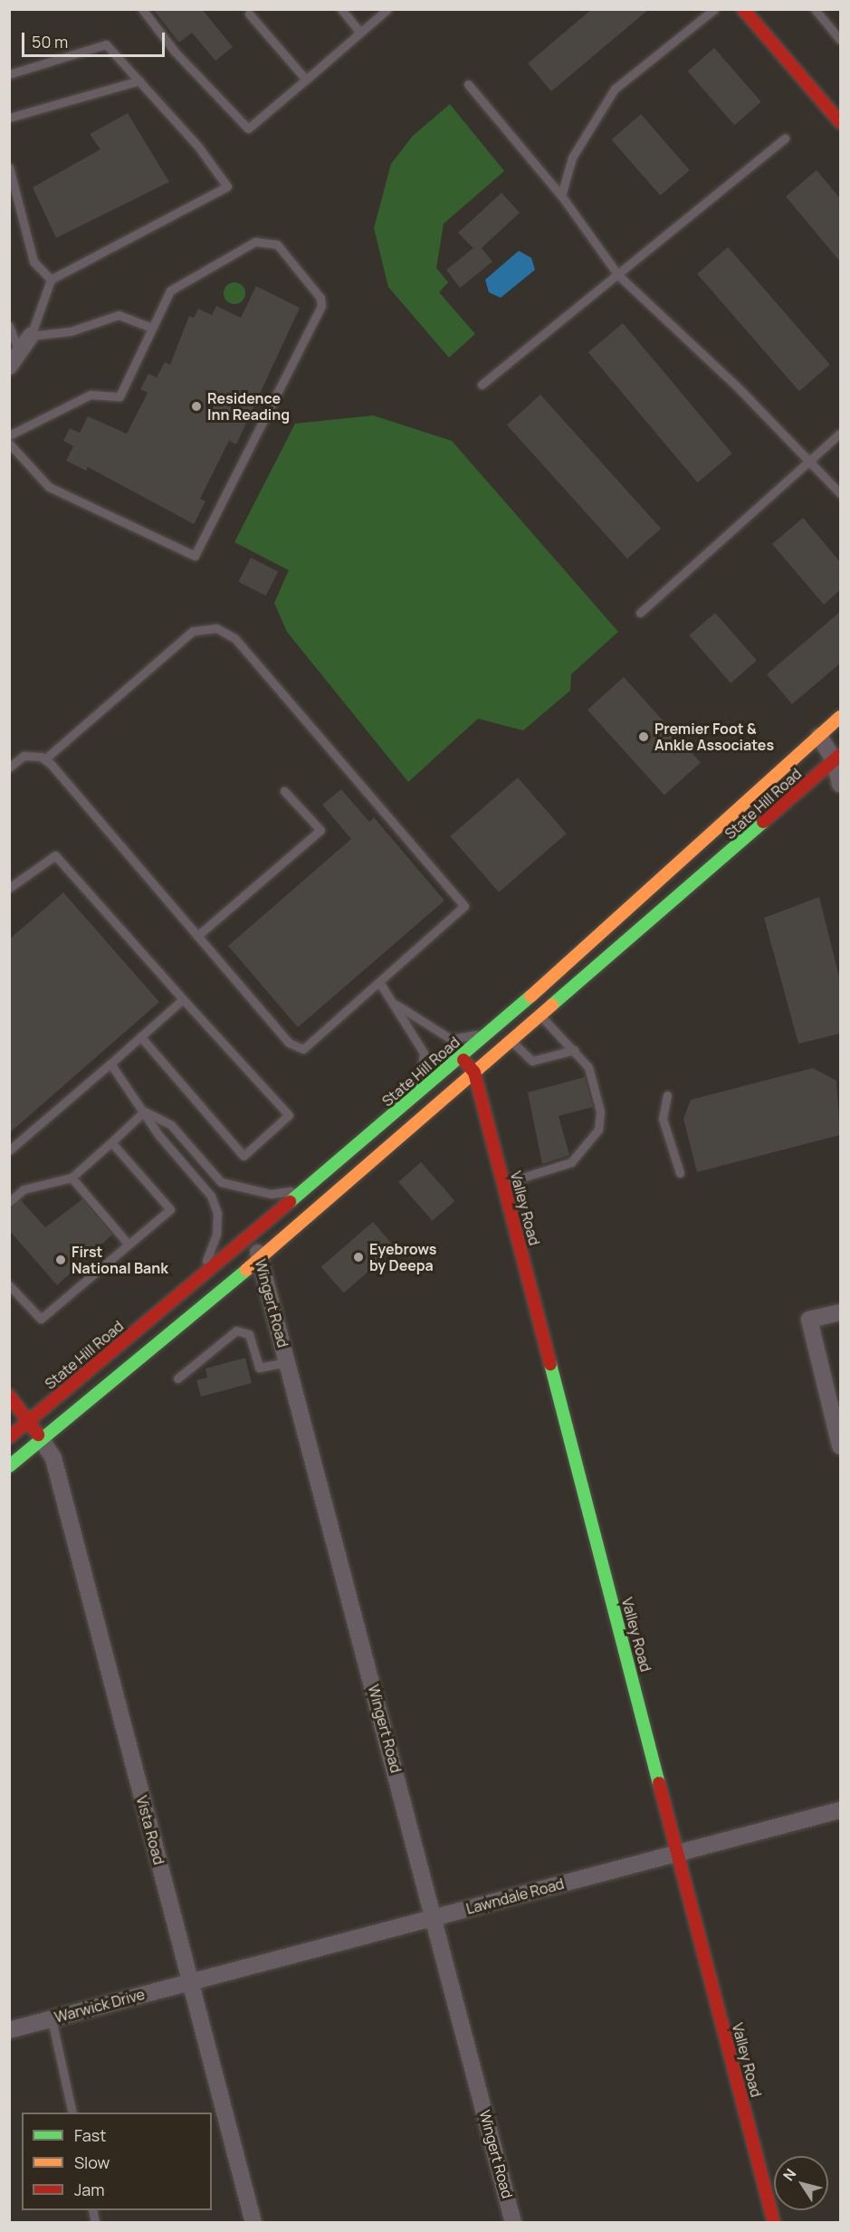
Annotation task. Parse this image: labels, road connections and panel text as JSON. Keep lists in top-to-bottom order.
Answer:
{
  "streets": {
    "main road": ["State Hill Road", "Valley Road"],
    "street": [
      "Wingert Road",
      "Vista Road",
      "Lawndale Road",
      "Warwick Drive"
    ]
  },
  "crossings": [
    ["State Hill Road", "Valley Road"],
    ["State Hill Road", "Wingert Road"],
    ["State Hill Road", "Vista Road"],
    ["Valley Road", "Lawndale Road"],
    ["Wingert Road", "Lawndale Road"],
    ["Vista Road", "Lawndale Road"],
    ["Vista Road", "Warwick Drive"],
    ["Lawndale Road", "Warwick Drive"]
  ],
  "places": [
    "Residence Inn Reading",
    "Premier Foot & Ankle Associates",
    "Eyebrows by Deepa",
    "First National Bank"
  ],
  "legend": ["Fast", "Slow", "Jam"],
  "scale_bar": "50 m",
  "north": "top left"
}
